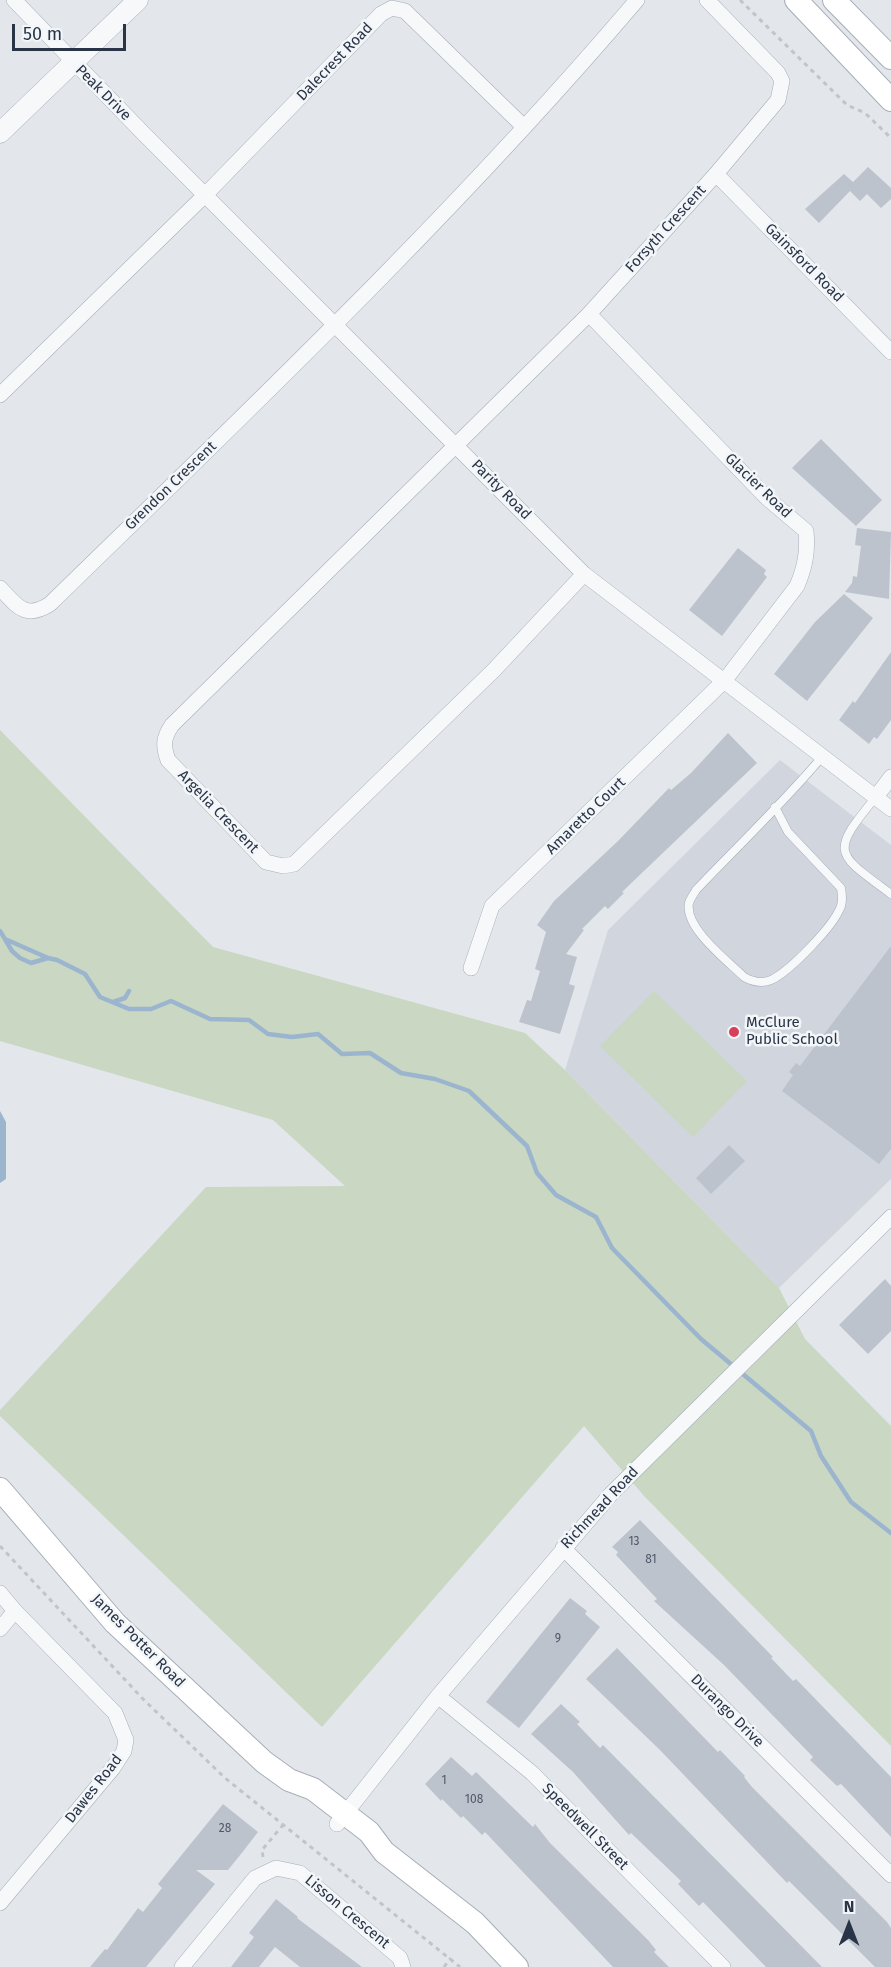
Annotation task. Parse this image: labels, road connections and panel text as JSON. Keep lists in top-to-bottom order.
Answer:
{
  "streets": {
    "main road": ["James Potter Road"],
    "street": [
      "Dalecrest Road",
      "Peak Drive",
      "Forsyth Crescent",
      "Gainsford Road",
      "Grendon Crescent",
      "Glacier Road",
      "Parity Road",
      "Argelia Crescent",
      "Amaretto Court",
      "Richmead Road",
      "Durango Drive",
      "Dawes Road",
      "Speedwell Street",
      "Lisson Crescent"
    ]
  },
  "crossings": [
    ["Dalecrest Road", "Parity Road"],
    ["Peak Drive", "Parity Road"],
    ["Forsyth Crescent", "Gainsford Road"],
    ["Forsyth Crescent", "Glacier Road"],
    ["Forsyth Crescent", "Parity Road"],
    ["Forsyth Crescent", "Argelia Crescent"],
    ["Grendon Crescent", "Parity Road"],
    ["Glacier Road", "Parity Road"],
    ["Glacier Road", "Amaretto Court"],
    ["Parity Road", "Argelia Crescent"],
    ["Parity Road", "Amaretto Court"],
    ["Richmead Road", "James Potter Road"],
    ["Richmead Road", "Durango Drive"],
    ["Richmead Road", "Speedwell Street"]
  ],
  "places": ["McClure Public School"],
  "house_numbers": [
    "13",
    "81",
    "9",
    "1",
    "108",
    "28"
  ],
  "scale_bar": "50 m",
  "north": "top"
}
